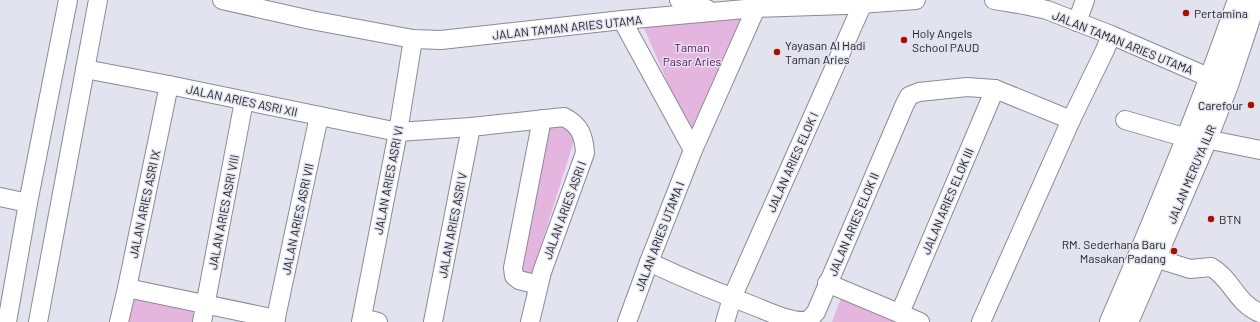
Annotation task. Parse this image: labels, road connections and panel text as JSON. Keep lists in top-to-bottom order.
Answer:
{
  "streets": {
    "main road": ["JALAN MERUYA ILIR"],
    "street": [
      "JALAN TAMAN ARIES UTAMA",
      "JALAN ARIES ASRI XII",
      "JALAN ARIES ELOK I",
      "JALAN ARIES ASRI VI",
      "JALAN ARIES ELOK III",
      "JALAN ARIES ASRI IX",
      "JALAN ARIES ASRI I",
      "JALAN ARIES ASRI VIII",
      "JALAN ARIES ASRI VII",
      "JALAN ARIES ELOK II",
      "JALAN ARIES ASRI V",
      "JALAN ARIES UTAMA I"
    ]
  },
  "crossings": [
    ["JALAN TAMAN ARIES UTAMA", "JALAN ARIES ELOK I"],
    ["JALAN TAMAN ARIES UTAMA", "JALAN MERUYA ILIR"],
    ["JALAN TAMAN ARIES UTAMA", "JALAN ARIES ASRI VI"],
    ["JALAN TAMAN ARIES UTAMA", "JALAN ARIES UTAMA I"],
    ["JALAN ARIES ASRI XII", "JALAN ARIES ASRI VI"],
    ["JALAN ARIES ASRI XII", "JALAN ARIES ASRI IX"],
    ["JALAN ARIES ASRI XII", "JALAN ARIES ASRI I"],
    ["JALAN ARIES ASRI XII", "JALAN ARIES ASRI VIII"],
    ["JALAN ARIES ASRI XII", "JALAN ARIES ASRI VII"],
    ["JALAN ARIES ELOK I", "JALAN ARIES ELOK II"],
    ["JALAN ARIES ASRI VI", "JALAN ARIES ASRI I"],
    ["JALAN ARIES ELOK III", "JALAN ARIES ELOK II"],
    ["JALAN ARIES ASRI I", "JALAN ARIES ASRI V"]
  ],
  "parks": ["Taman Pasar Aries"],
  "places": [
    "Pertamina",
    "Holy Angels School PAUD",
    "Yayasan Al Hadi Taman Aries",
    "Carefour",
    "BTN",
    "RM. Sederhana Baru Masakan Padang"
  ]
}
